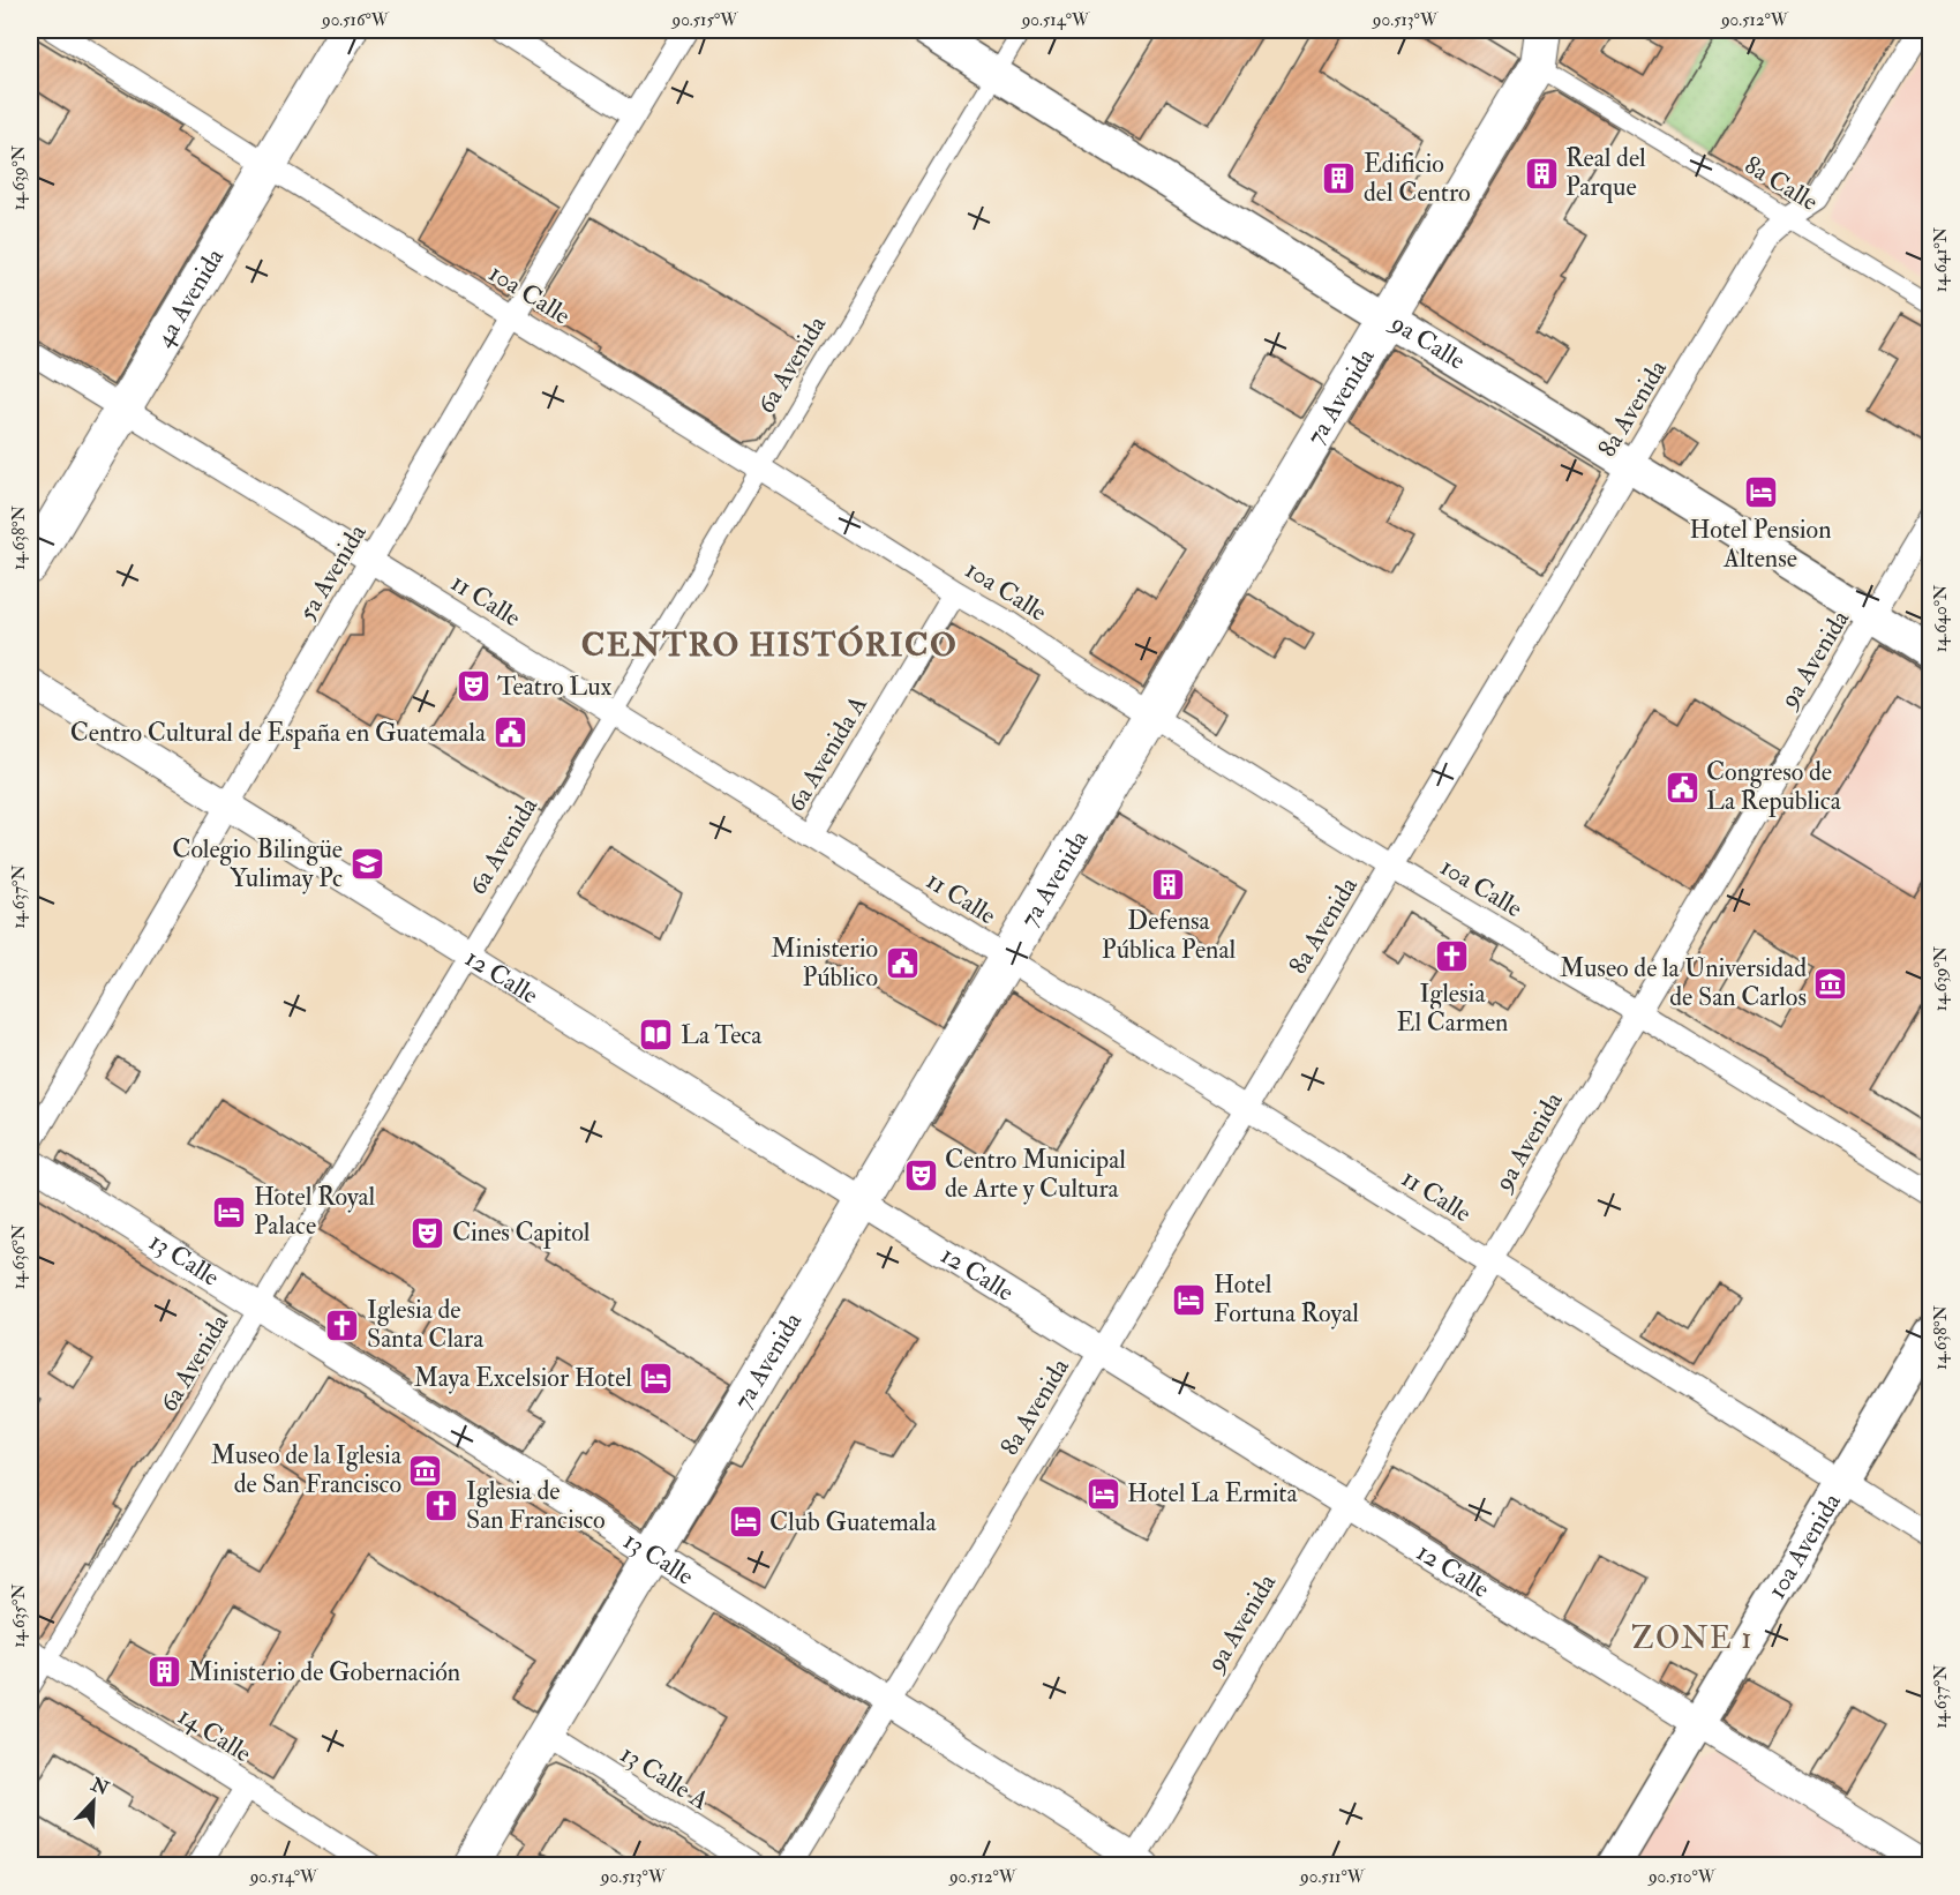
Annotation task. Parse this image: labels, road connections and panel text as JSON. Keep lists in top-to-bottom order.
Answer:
{
  "streets": {
    "main road": [
      "4a Avenida",
      "9a Calle",
      "7a Avenida",
      "10a Avenida"
    ],
    "street": [
      "8a Calle",
      "10a Calle",
      "6a Avenida",
      "8a Avenida",
      "5a Avenida",
      "11 Calle",
      "9a Avenida",
      "6a Avenida A",
      "12 Calle",
      "13 Calle",
      "14 Calle",
      "13 Calle A"
    ]
  },
  "crossings": [
    ["8a Calle", "7a Avenida"],
    ["8a Calle", "8a Avenida"],
    ["10a Calle", "4a Avenida"],
    ["10a Calle", "6a Avenida"],
    ["10a Calle", "7a Avenida"],
    ["10a Calle", "8a Avenida"],
    ["10a Calle", "5a Avenida"],
    ["10a Calle", "9a Avenida"],
    ["10a Calle", "6a Avenida A"],
    ["4a Avenida", "11 Calle"],
    ["9a Calle", "6a Avenida"],
    ["9a Calle", "7a Avenida"],
    ["9a Calle", "8a Avenida"],
    ["9a Calle", "9a Avenida"],
    ["6a Avenida", "11 Calle"],
    ["6a Avenida", "12 Calle"],
    ["6a Avenida", "13 Calle"],
    ["6a Avenida", "14 Calle"],
    ["7a Avenida", "11 Calle"],
    ["7a Avenida", "12 Calle"],
    ["7a Avenida", "13 Calle"],
    ["7a Avenida", "13 Calle A"],
    ["8a Avenida", "11 Calle"],
    ["8a Avenida", "12 Calle"],
    ["8a Avenida", "13 Calle"],
    ["5a Avenida", "11 Calle"],
    ["5a Avenida", "12 Calle"],
    ["11 Calle", "9a Avenida"],
    ["11 Calle", "6a Avenida A"],
    ["11 Calle", "10a Avenida"],
    ["9a Avenida", "12 Calle"],
    ["9a Avenida", "13 Calle"],
    ["12 Calle", "10a Avenida"]
  ],
  "districts": ["CENTRO HISTÓRICO", "ZONE 1"],
  "places": {
    "building": [
      "Real del Parque",
      "Edificio del Centro",
      "Defensa Pública Penal",
      "Ministerio de Gobernación"
    ],
    "hotel": [
      "Hotel Pension Altense",
      "Hotel Royal Palace",
      "Hotel Fortuna Royal",
      "Maya Excelsior Hotel",
      "Hotel La Ermita",
      "Club Guatemala"
    ],
    "theatre": ["Teatro Lux", "Centro Municipal de Arte y Cultura", "Cines Capitol"],
    "public building": ["Centro Cultural de España en Guatemala", "Congreso de La Republica", "Ministerio Público"],
    "school or university": ["Colegio Bilingüe Yulimay Pc"],
    "church": ["Iglesia El Carmen", "Iglesia de Santa Clara", "Iglesia de San Francisco"],
    "museum": ["Museo de la Universidad de San Carlos", "Museo de la Iglesia de San Francisco"],
    "library": ["La Teca"]
  },
  "north": "top right",
  "coordinates": [
    "90.516°W",
    "90.515°W",
    "90.514°W",
    "90.513°W",
    "90.512°W",
    "14.639°N",
    "14.641°N",
    "14.638°N",
    "14.640°N",
    "14.637°N",
    "14.636°N",
    "14.635°N",
    "90.511°W",
    "90.510°W"
  ]
}
